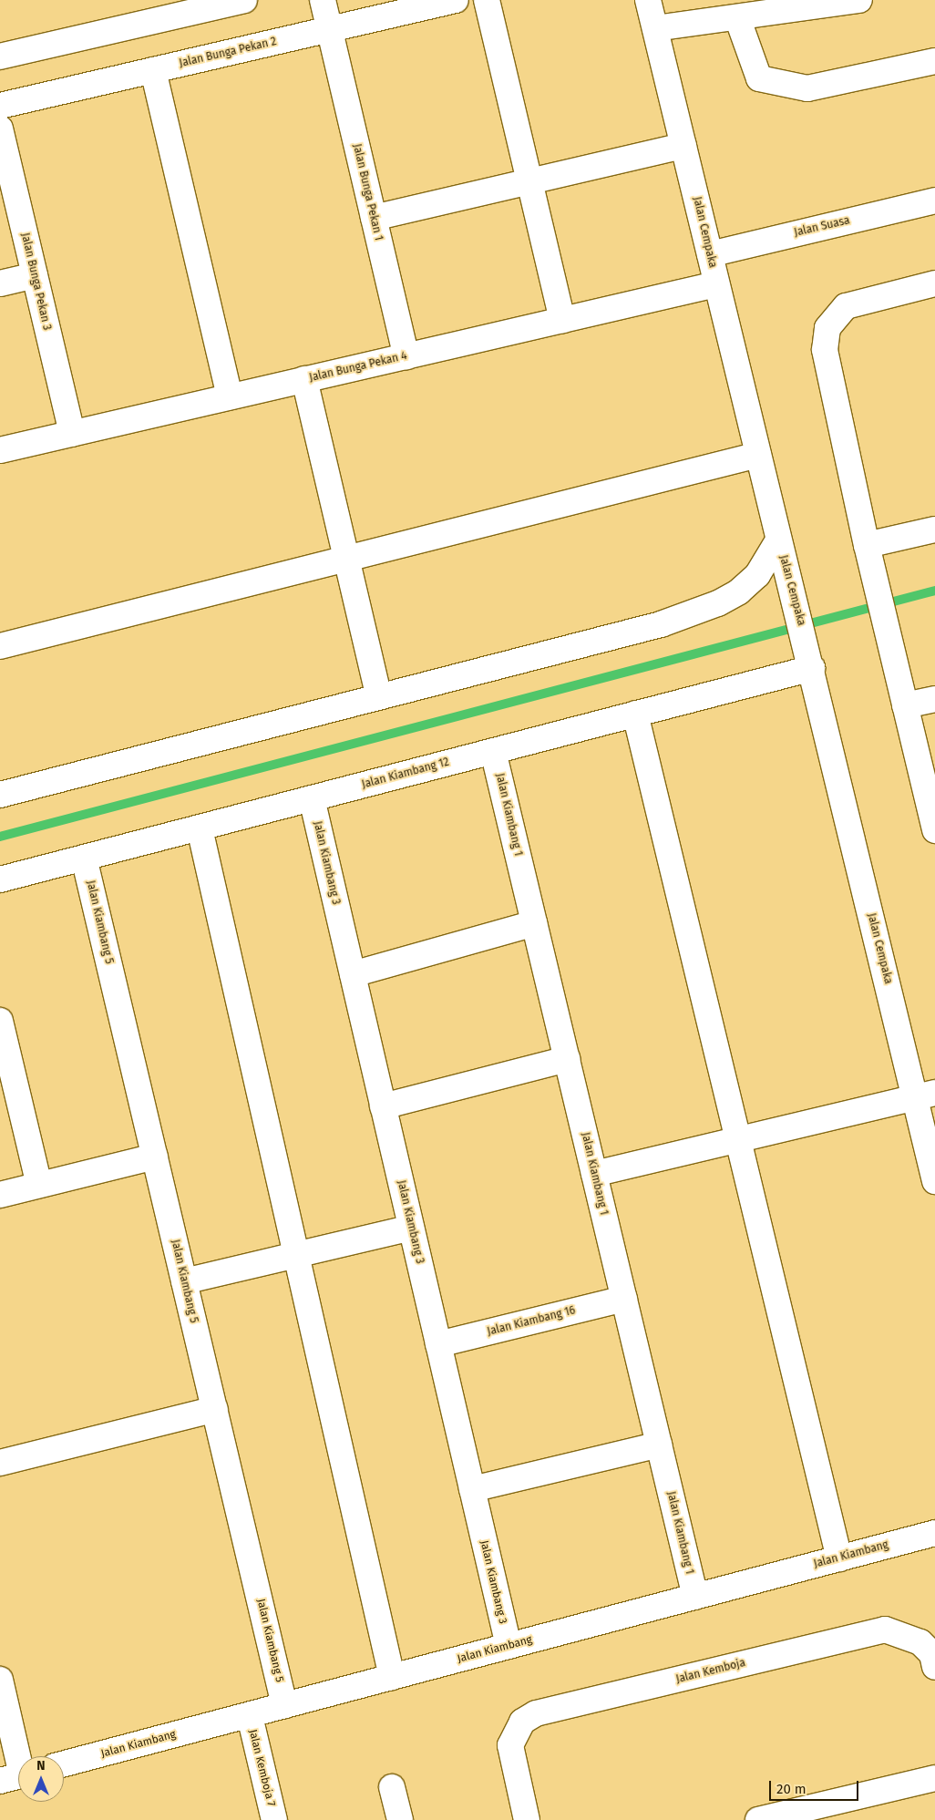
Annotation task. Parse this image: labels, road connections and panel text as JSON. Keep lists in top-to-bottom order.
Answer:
{
  "streets": {
    "street": [
      "Jalan Bunga Pekan 2",
      "Jalan Bunga Pekan 1",
      "Jalan Suasa",
      "Jalan Cempaka",
      "Jalan Bunga Pekan 3",
      "Jalan Bunga Pekan 4",
      "Jalan Kiambang 12",
      "Jalan Kiambang 1",
      "Jalan Kiambang 3",
      "Jalan Kiambang 5",
      "Jalan Kiambang 16",
      "Jalan Kiambang",
      "Jalan Kemboja",
      "Jalan Kemboja 7"
    ]
  },
  "crossings": [
    ["Jalan Bunga Pekan 2", "Jalan Bunga Pekan 1"],
    ["Jalan Bunga Pekan 1", "Jalan Bunga Pekan 4"],
    ["Jalan Suasa", "Jalan Cempaka"],
    ["Jalan Cempaka", "Jalan Bunga Pekan 4"],
    ["Jalan Cempaka", "Jalan Kiambang 12"],
    ["Jalan Bunga Pekan 3", "Jalan Bunga Pekan 4"],
    ["Jalan Kiambang 12", "Jalan Kiambang 1"],
    ["Jalan Kiambang 12", "Jalan Kiambang 3"],
    ["Jalan Kiambang 12", "Jalan Kiambang 5"],
    ["Jalan Kiambang 1", "Jalan Kiambang 16"],
    ["Jalan Kiambang 1", "Jalan Kiambang"],
    ["Jalan Kiambang 3", "Jalan Kiambang 16"],
    ["Jalan Kiambang 3", "Jalan Kiambang"],
    ["Jalan Kiambang 5", "Jalan Kiambang"],
    ["Jalan Kiambang", "Jalan Kemboja 7"]
  ],
  "scale_bar": "20 m",
  "north": "top"
}
